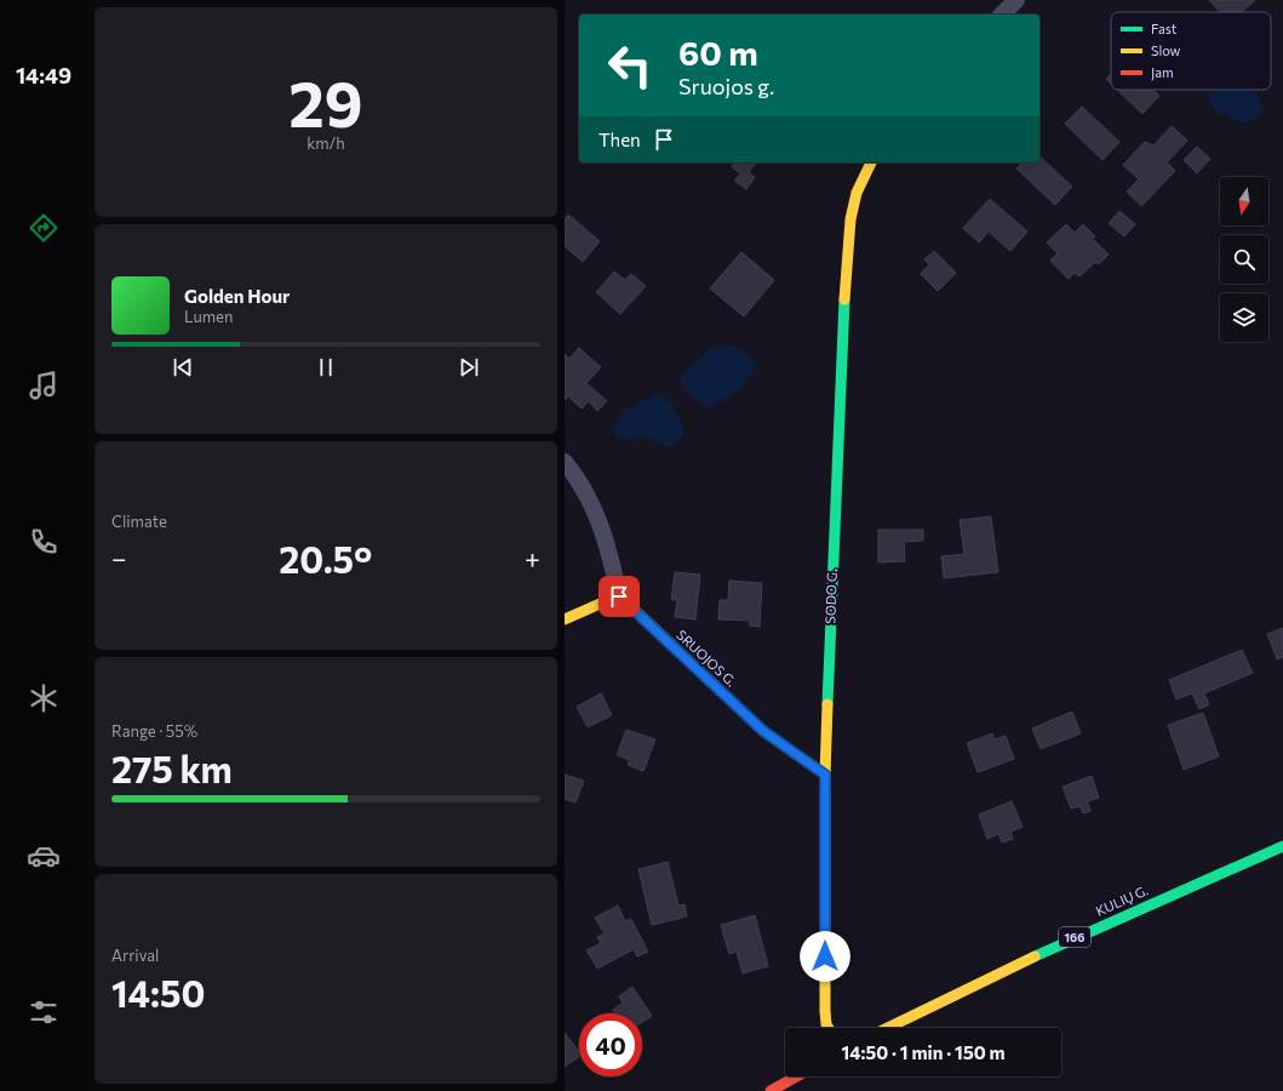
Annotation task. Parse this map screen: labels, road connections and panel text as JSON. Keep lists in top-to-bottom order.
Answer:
{
  "streets": {
    "street": [
      "SODO G.",
      "SRUOJOS G.",
      "KULIŲ G.",
      "166"
    ]
  },
  "crossings": [
    ["SODO G.", "SRUOJOS G."]
  ],
  "legend": ["Fast", "Slow", "Jam"],
  "north": "bottom",
  "page": {
    "tabs": "14:49",
    "tile": [
      ["29", "km/h"],
      "Climate",
      ["Range · 55%", "275 km"],
      ["Arrival", "14:50"]
    ],
    "turn": ["60 m", "Sruojos g."],
    "then": "Then",
    "song": ["Golden Hour", "Lumen"],
    "heat": ["−", "20.5°", "+"],
    "limit": "40",
    "trip": "14:50 · 1 min · 150 m"
  }
}
